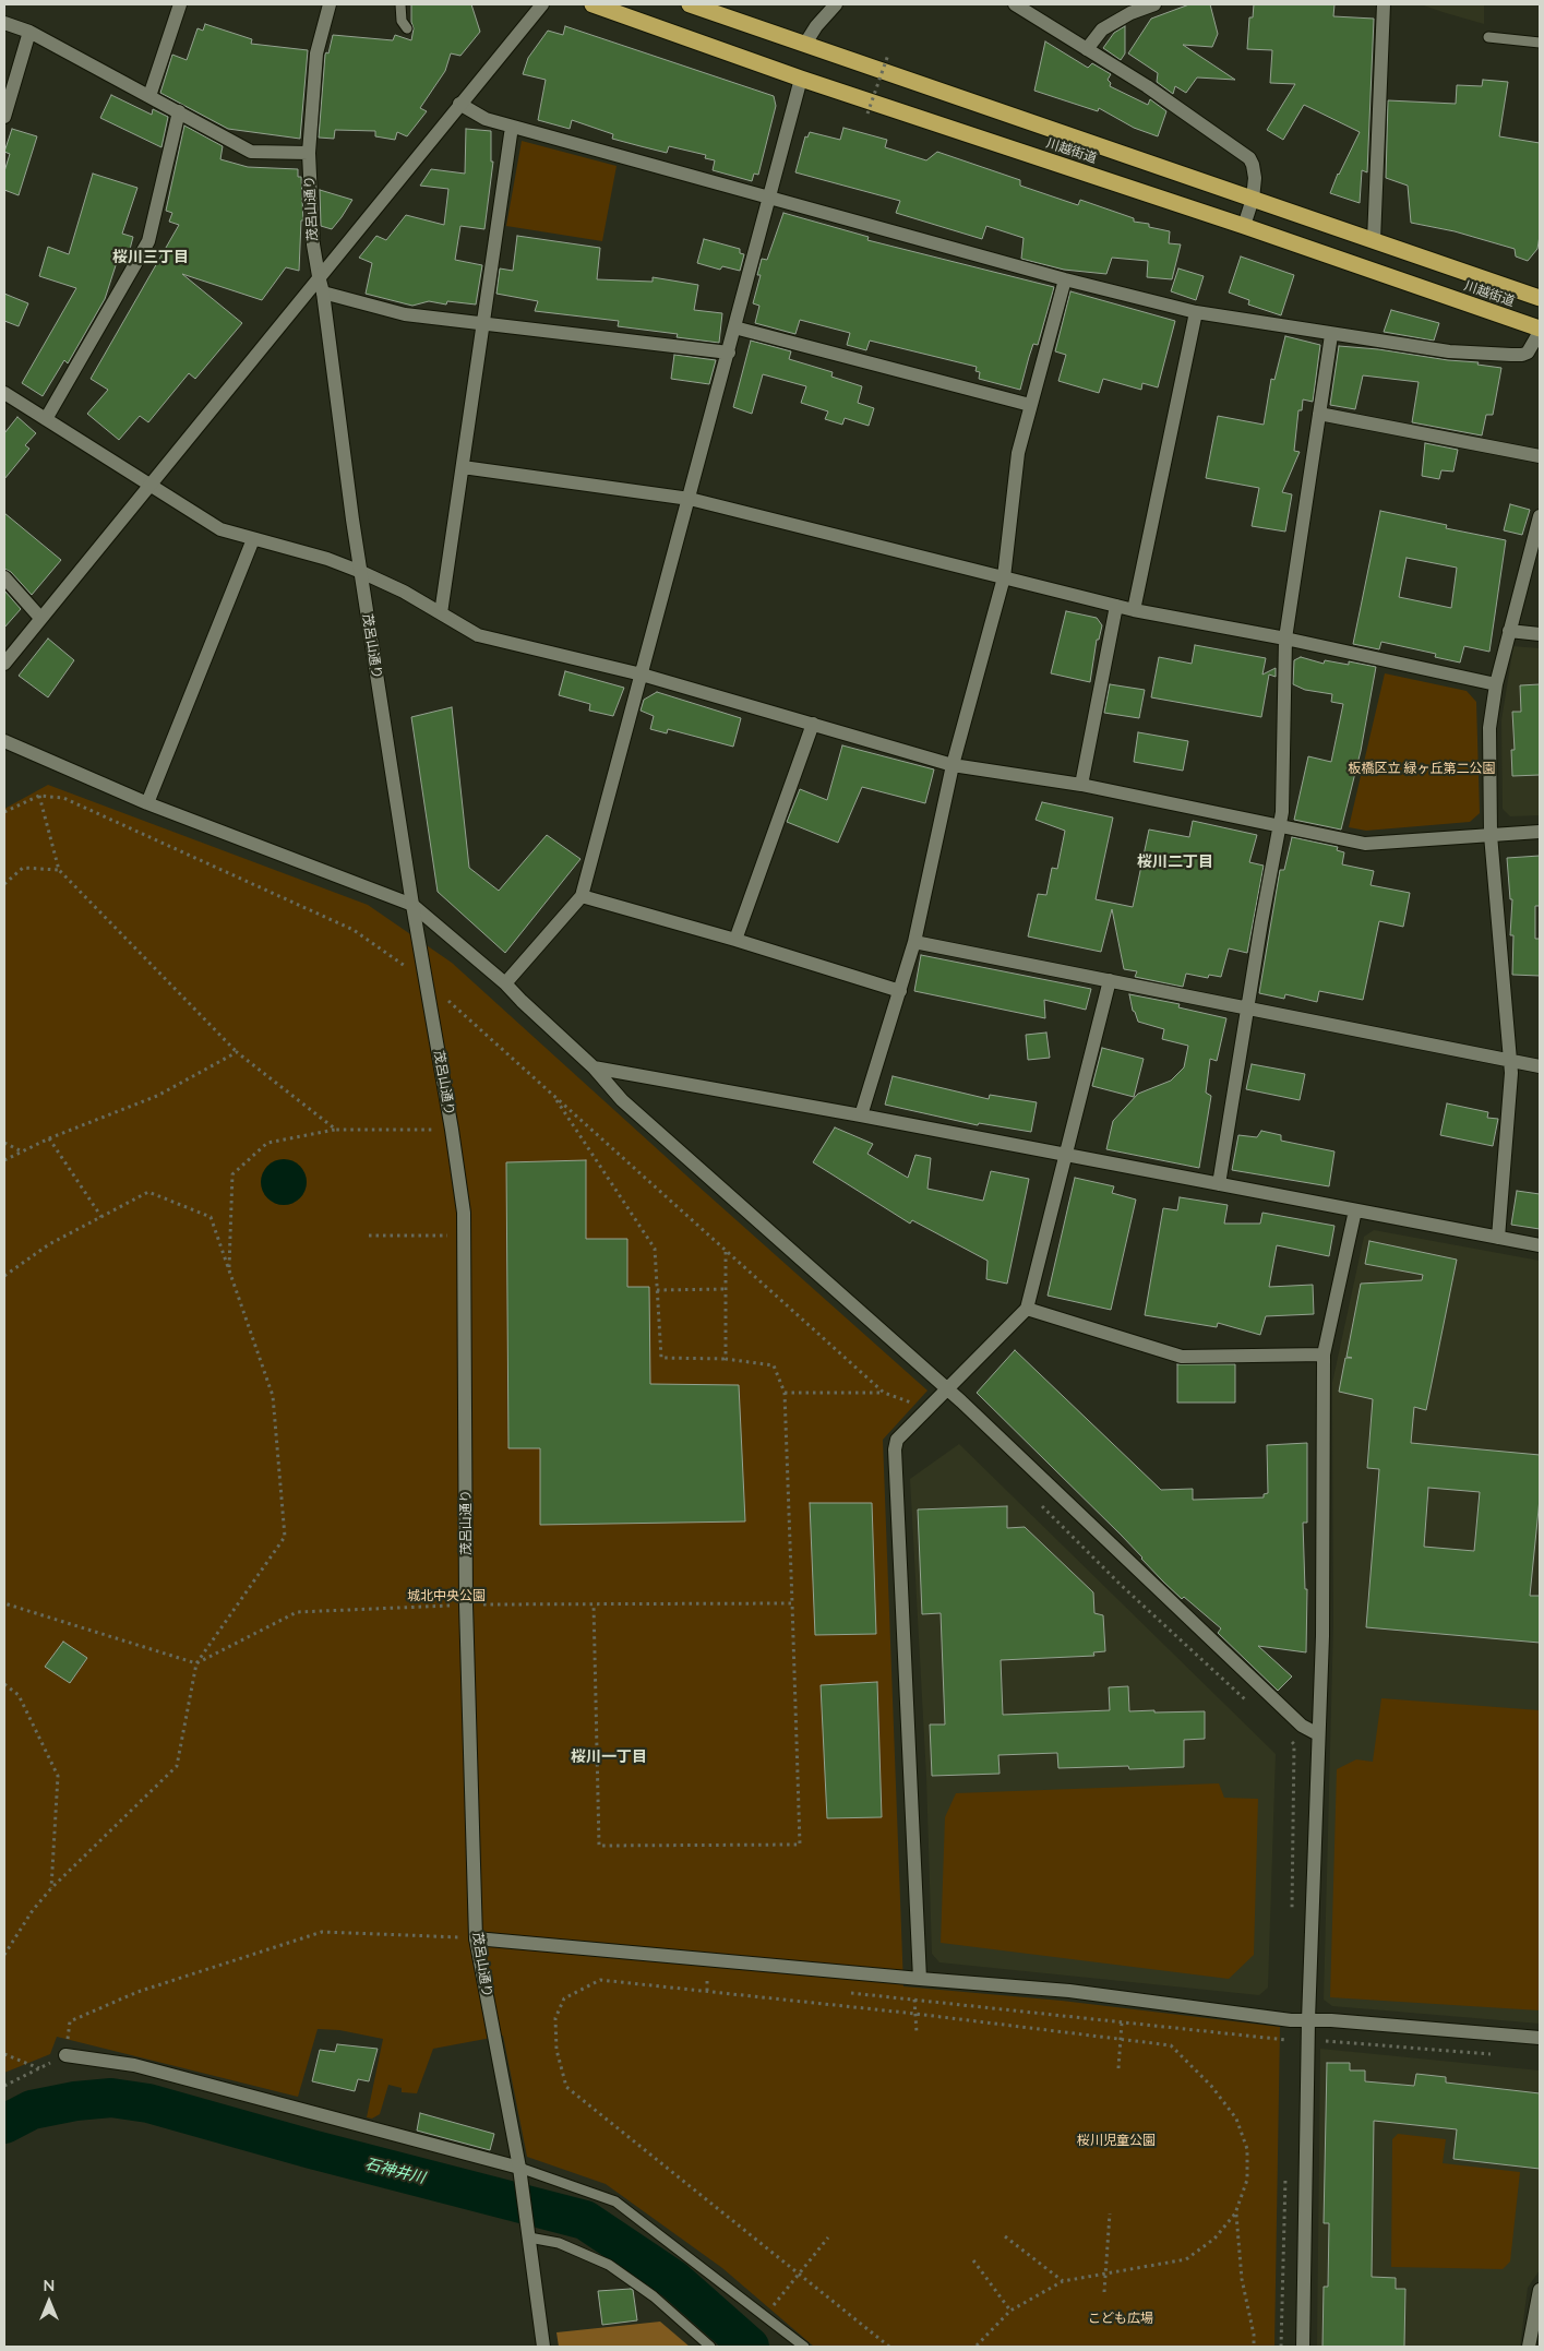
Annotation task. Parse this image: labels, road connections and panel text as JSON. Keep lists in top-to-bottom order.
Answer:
{
  "streets": {
    "highway": ["川越街道"],
    "street": ["茂呂山通り"]
  },
  "districts": ["桜川三丁目", "桜川二丁目", "桜川一丁目"],
  "water": ["石神井川"],
  "parks": [
    "板橋区立 緑ヶ丘第二公園",
    "城北中央公園",
    "桜川児童公園",
    "こども広場"
  ],
  "north": "top"
}
